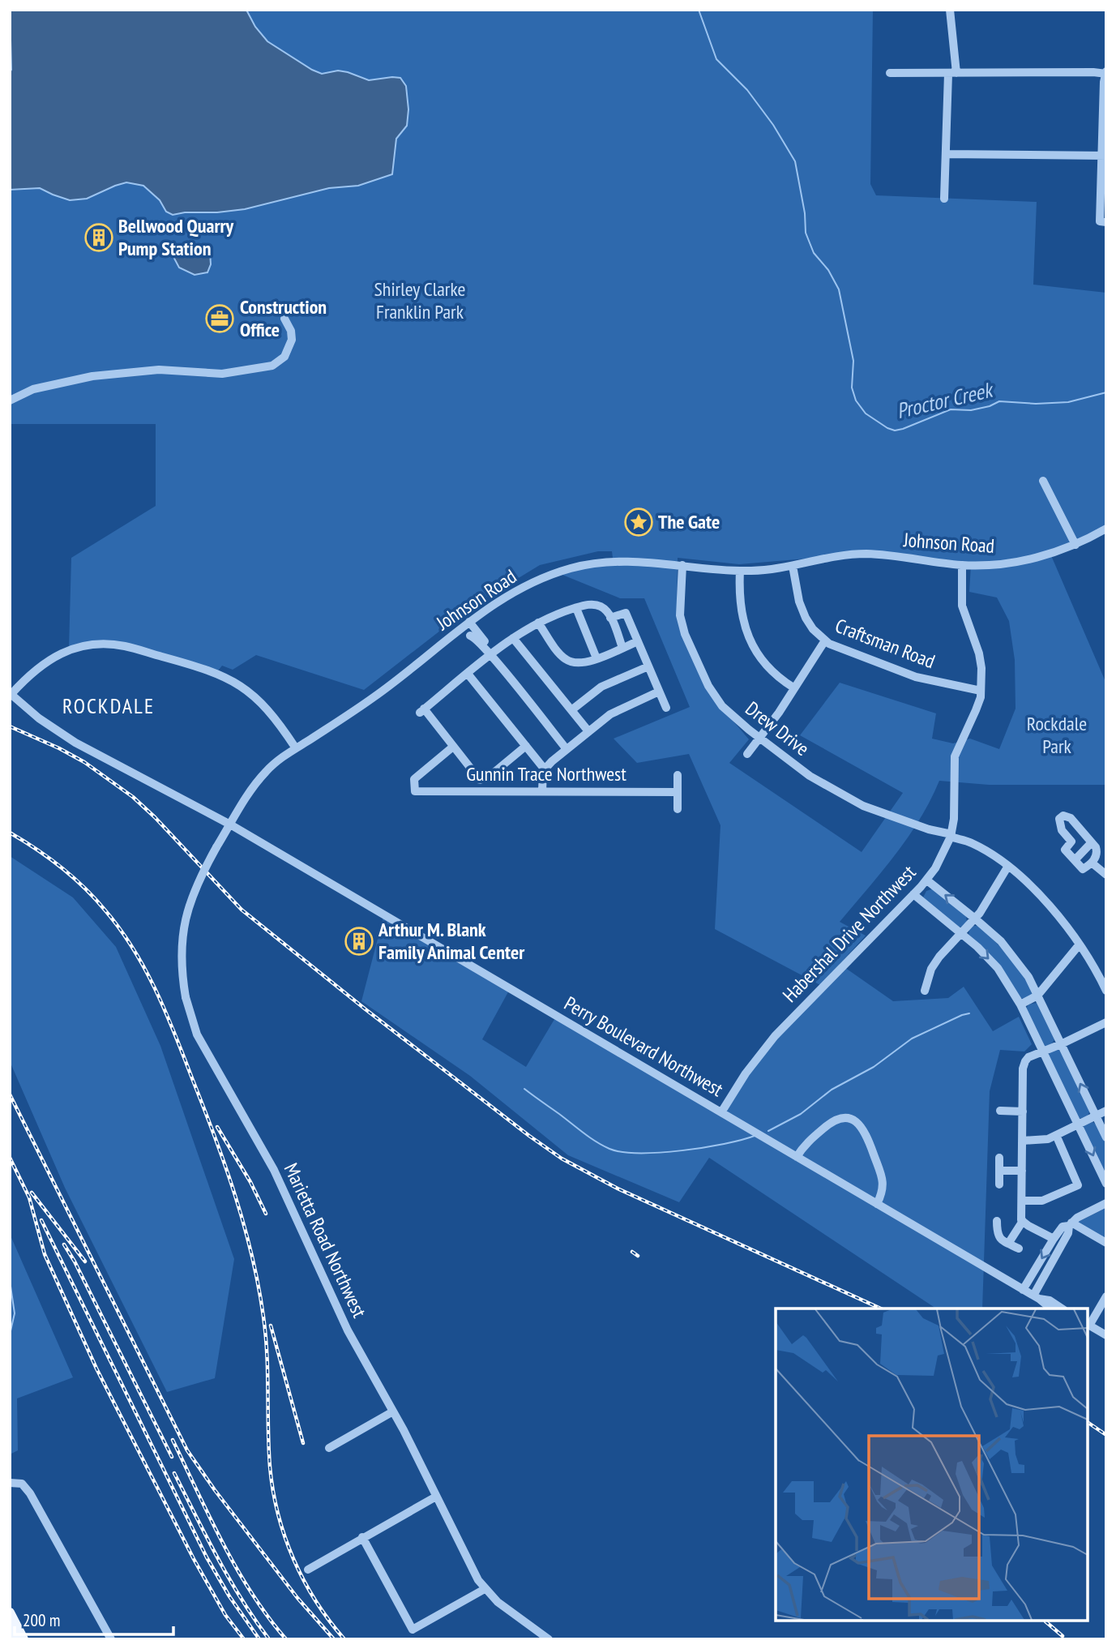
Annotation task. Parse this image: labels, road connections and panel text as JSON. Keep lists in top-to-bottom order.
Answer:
{
  "streets": {
    "street": [
      "Johnson Road",
      "Craftsman Road",
      "Drew Drive",
      "Gunnin Trace Northwest",
      "Habershal Drive Northwest",
      "Perry Boulevard Northwest",
      "Marietta Road Northwest"
    ]
  },
  "crossings": [
    ["Johnson Road", "Craftsman Road"],
    ["Johnson Road", "Drew Drive"],
    ["Johnson Road", "Habershal Drive Northwest"],
    ["Johnson Road", "Perry Boulevard Northwest"],
    ["Johnson Road", "Marietta Road Northwest"],
    ["Craftsman Road", "Habershal Drive Northwest"],
    ["Drew Drive", "Habershal Drive Northwest"],
    ["Habershal Drive Northwest", "Perry Boulevard Northwest"],
    ["Perry Boulevard Northwest", "Marietta Road Northwest"]
  ],
  "districts": ["ROCKDALE"],
  "water": ["Proctor Creek"],
  "parks": ["Shirley Clarke Franklin Park", "Rockdale Park"],
  "places": {
    "building": ["Bellwood Quarry Pump Station", "Arthur M. Blank Family Animal Center"],
    "office": ["Construction Office"],
    "place": ["The Gate"]
  },
  "scale_bar": "200 m"
}
